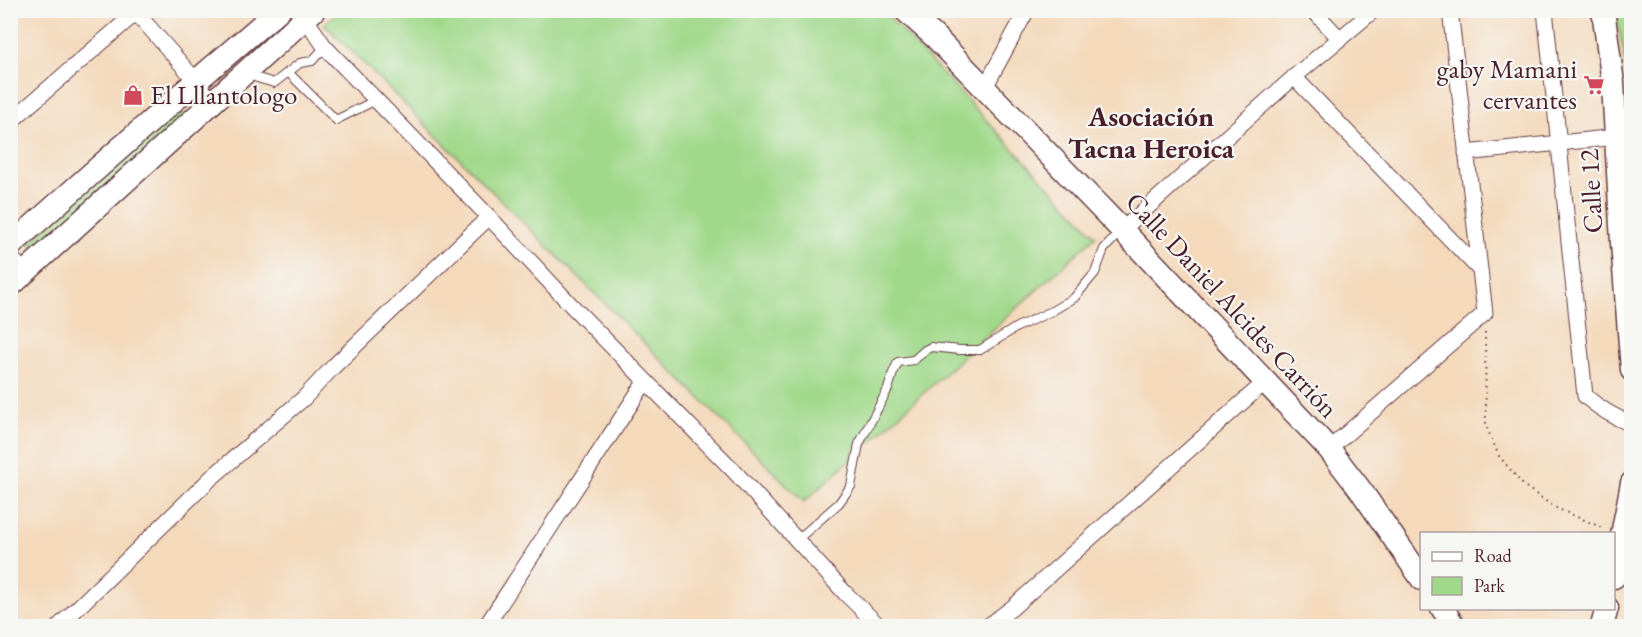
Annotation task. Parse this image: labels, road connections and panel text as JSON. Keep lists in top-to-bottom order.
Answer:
{
  "streets": {
    "street": ["Calle 12", "Calle Daniel Alcides Carrión"]
  },
  "districts": ["Asociación Tacna Heroica"],
  "places": {
    "supermarket": ["gaby Mamani cervantes"],
    "shop": ["El Lllantologo"]
  },
  "legend": ["Road", "Park"]
}
